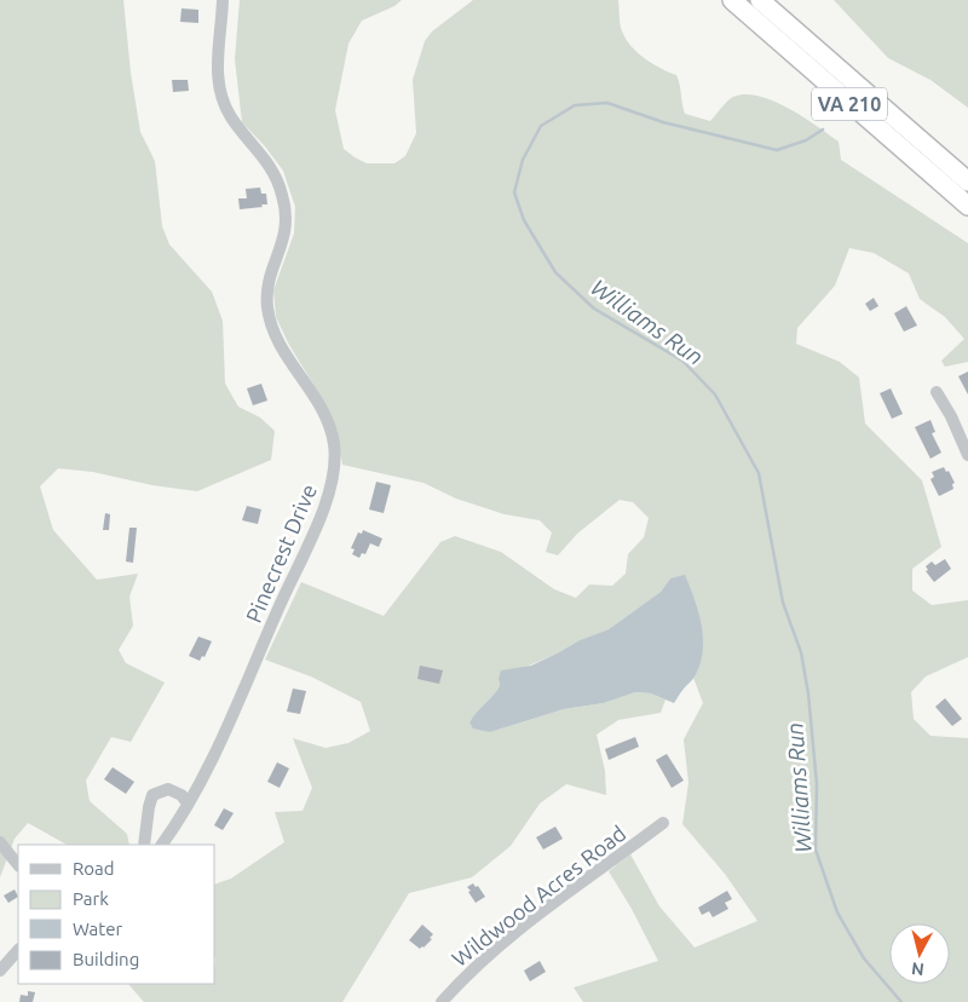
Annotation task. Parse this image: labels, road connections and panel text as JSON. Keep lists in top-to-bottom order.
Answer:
{
  "streets": {
    "highway": ["VA 210"],
    "street": ["Pinecrest Drive", "Wildwood Acres Road"]
  },
  "water": ["Williams Run"],
  "legend": [
    "Road",
    "Park",
    "Water",
    "Building"
  ],
  "north": "bottom"
}
